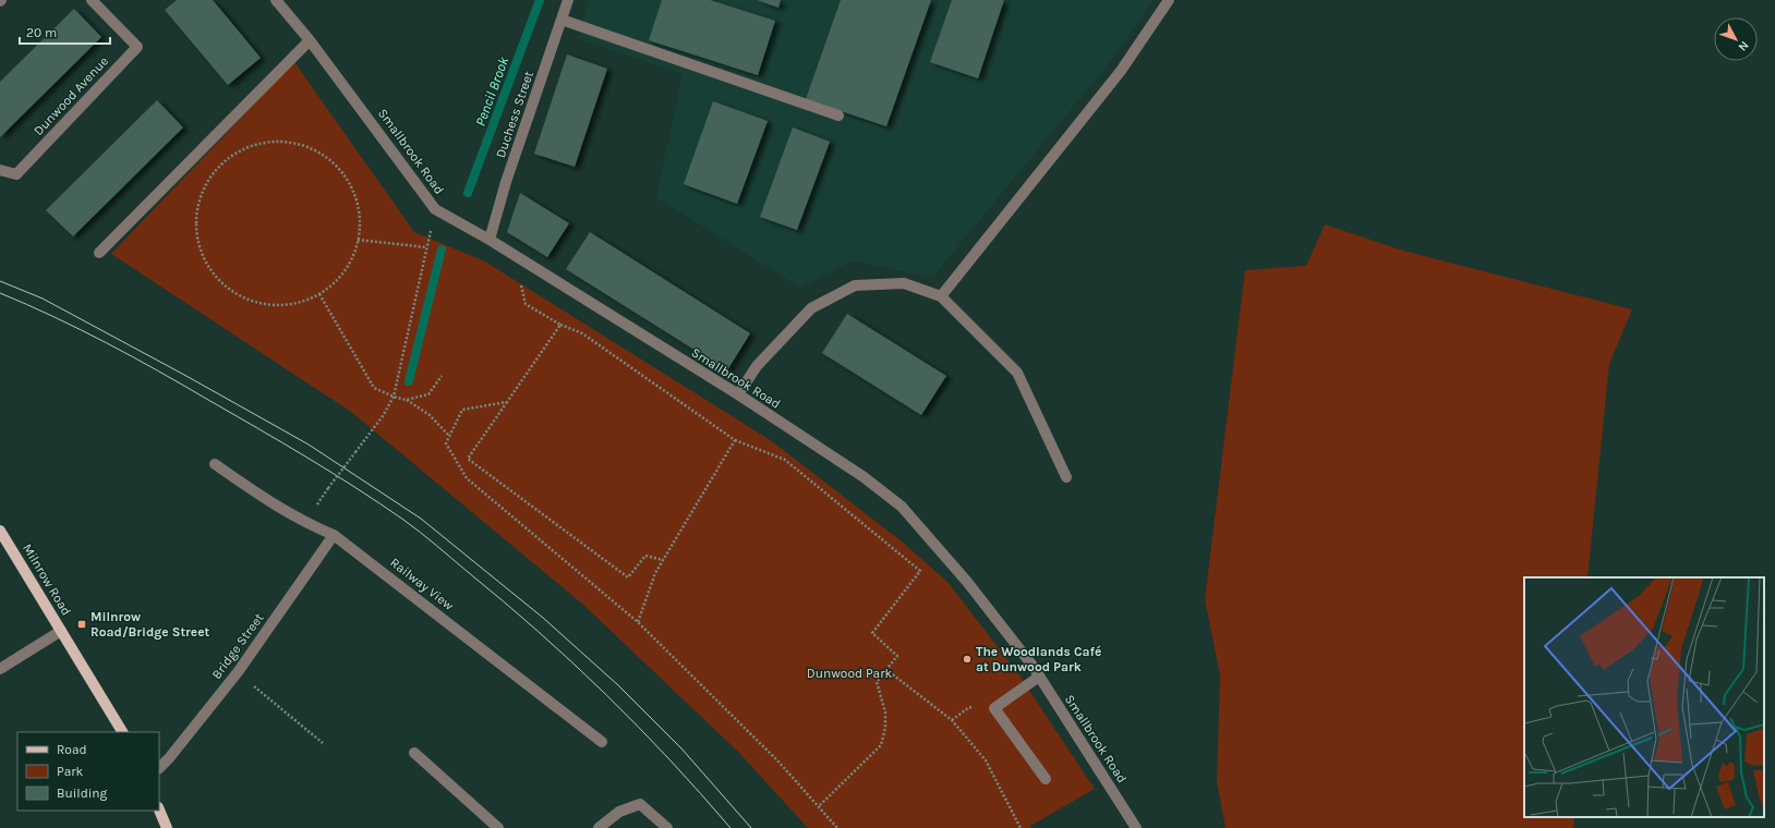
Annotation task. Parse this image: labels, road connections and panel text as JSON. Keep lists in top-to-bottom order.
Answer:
{
  "streets": {
    "main road": ["Milnrow Road"],
    "street": [
      "Dunwood Avenue",
      "Duchess Street",
      "Smallbrook Road",
      "Railway View",
      "Bridge Street"
    ]
  },
  "crossings": [
    ["Duchess Street", "Smallbrook Road"],
    ["Railway View", "Bridge Street"]
  ],
  "water": ["Pencil Brook"],
  "parks": ["Dunwood Park"],
  "places": {
    "transit": ["Milnrow Road/Bridge Street"],
    "other": ["The Woodlands Café at Dunwood Park"]
  },
  "legend": ["Road", "Park", "Building"],
  "scale_bar": "20 m",
  "north": "bottom right"
}
